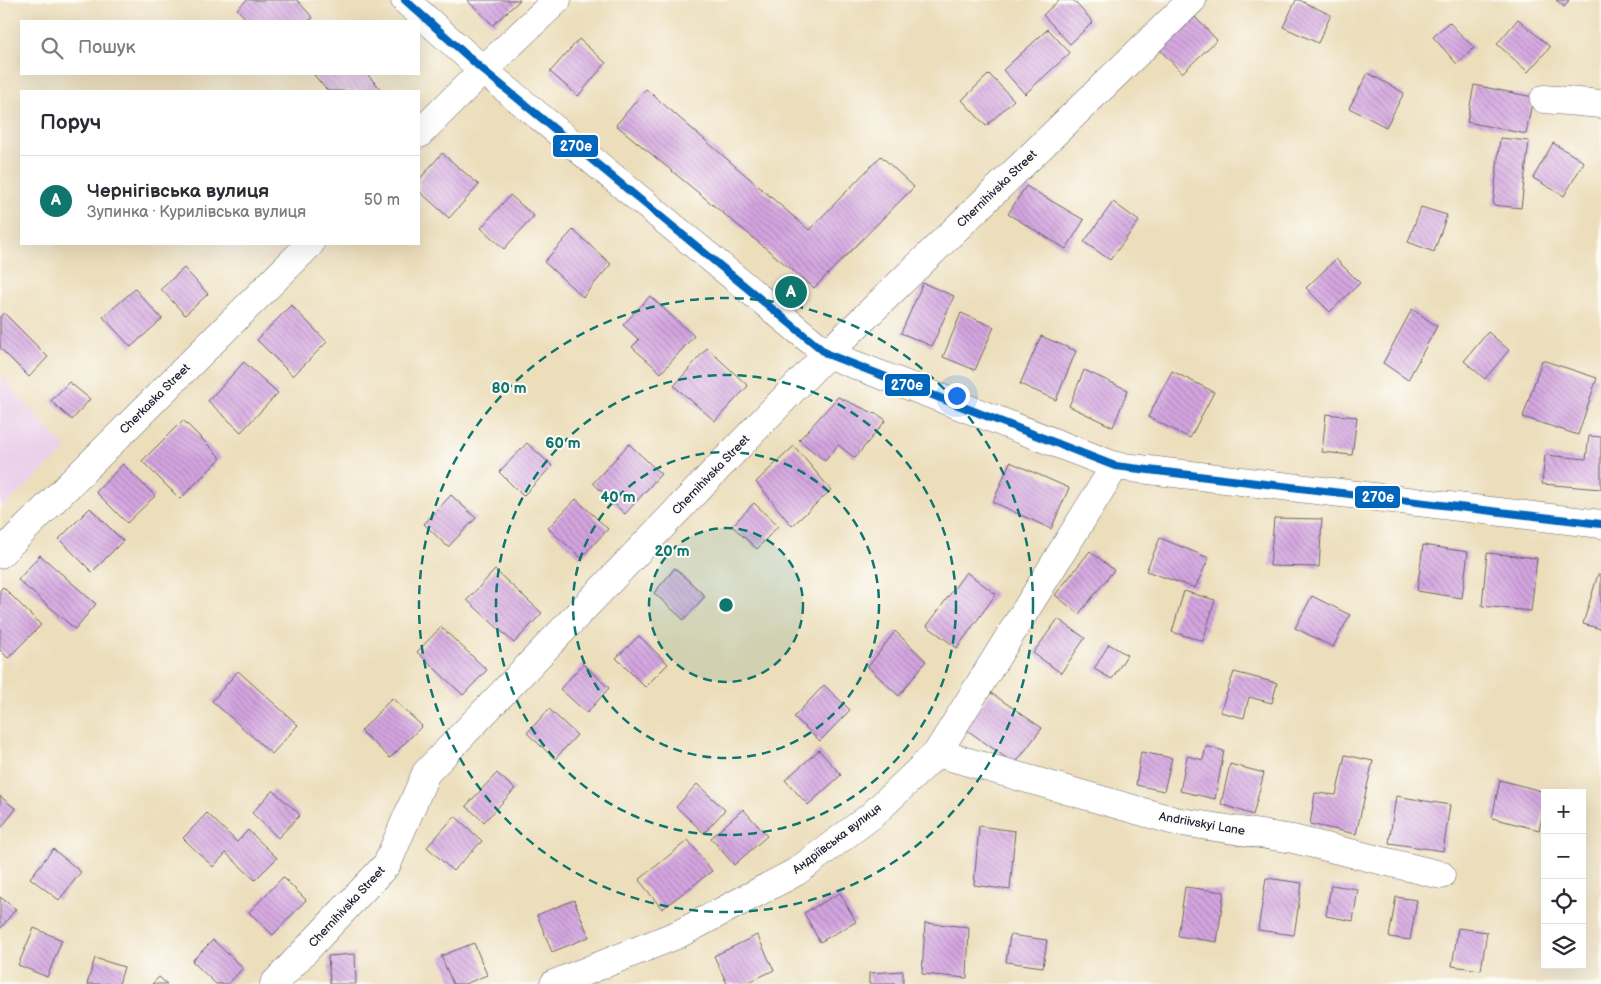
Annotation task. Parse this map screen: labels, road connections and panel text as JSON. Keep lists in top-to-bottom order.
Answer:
{
  "streets": {
    "street": [
      "Chernihivska Street",
      "Cherkaska Street",
      "Andriivskyi Lane",
      "Андріївська вулиця"
    ]
  },
  "crossings": [
    ["Andriivskyi Lane", "Андріївська вулиця"]
  ],
  "lines": ["transit line 270е"],
  "page": {
    "search": "Пошук",
    "heading": "Поруч",
    "list": [
      {
        "mark": "A",
        "name": "Чернігівська вулиця",
        "note": "Зупинка · Курилівська вулиця",
        "value": "50 m"
      }
    ],
    "pins": "A",
    "map_buttons": ["+", "−"]
  },
  "rings": [
    "80 m",
    "60 m",
    "40 m",
    "20 m"
  ]
}
